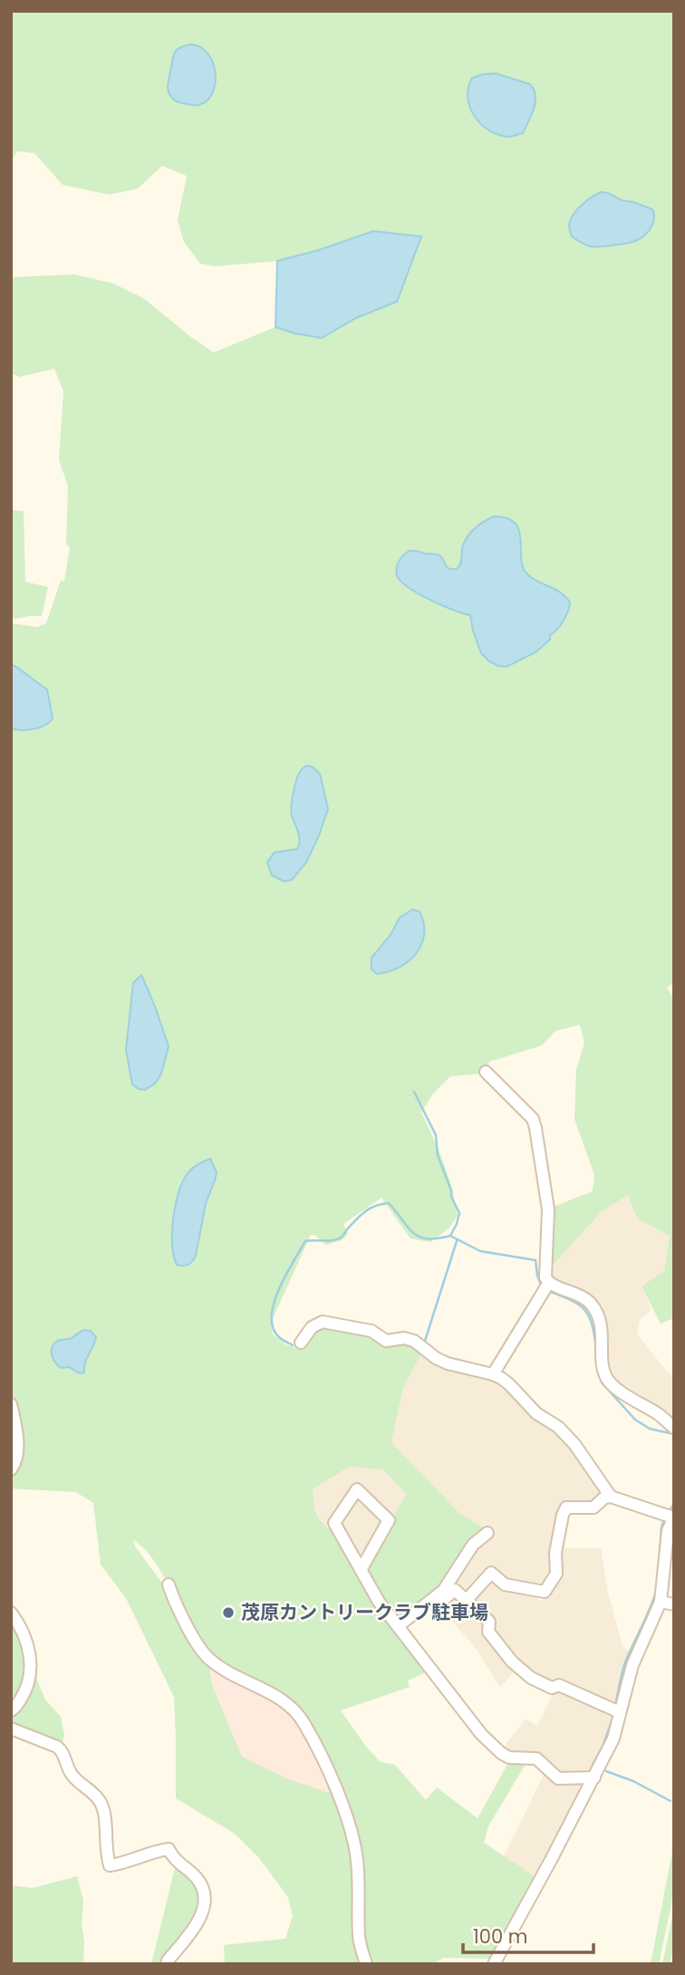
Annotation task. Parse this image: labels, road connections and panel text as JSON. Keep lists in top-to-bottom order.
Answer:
{
  "places": ["茂原カントリークラブ駐車場"],
  "scale_bar": "100 m"
}
